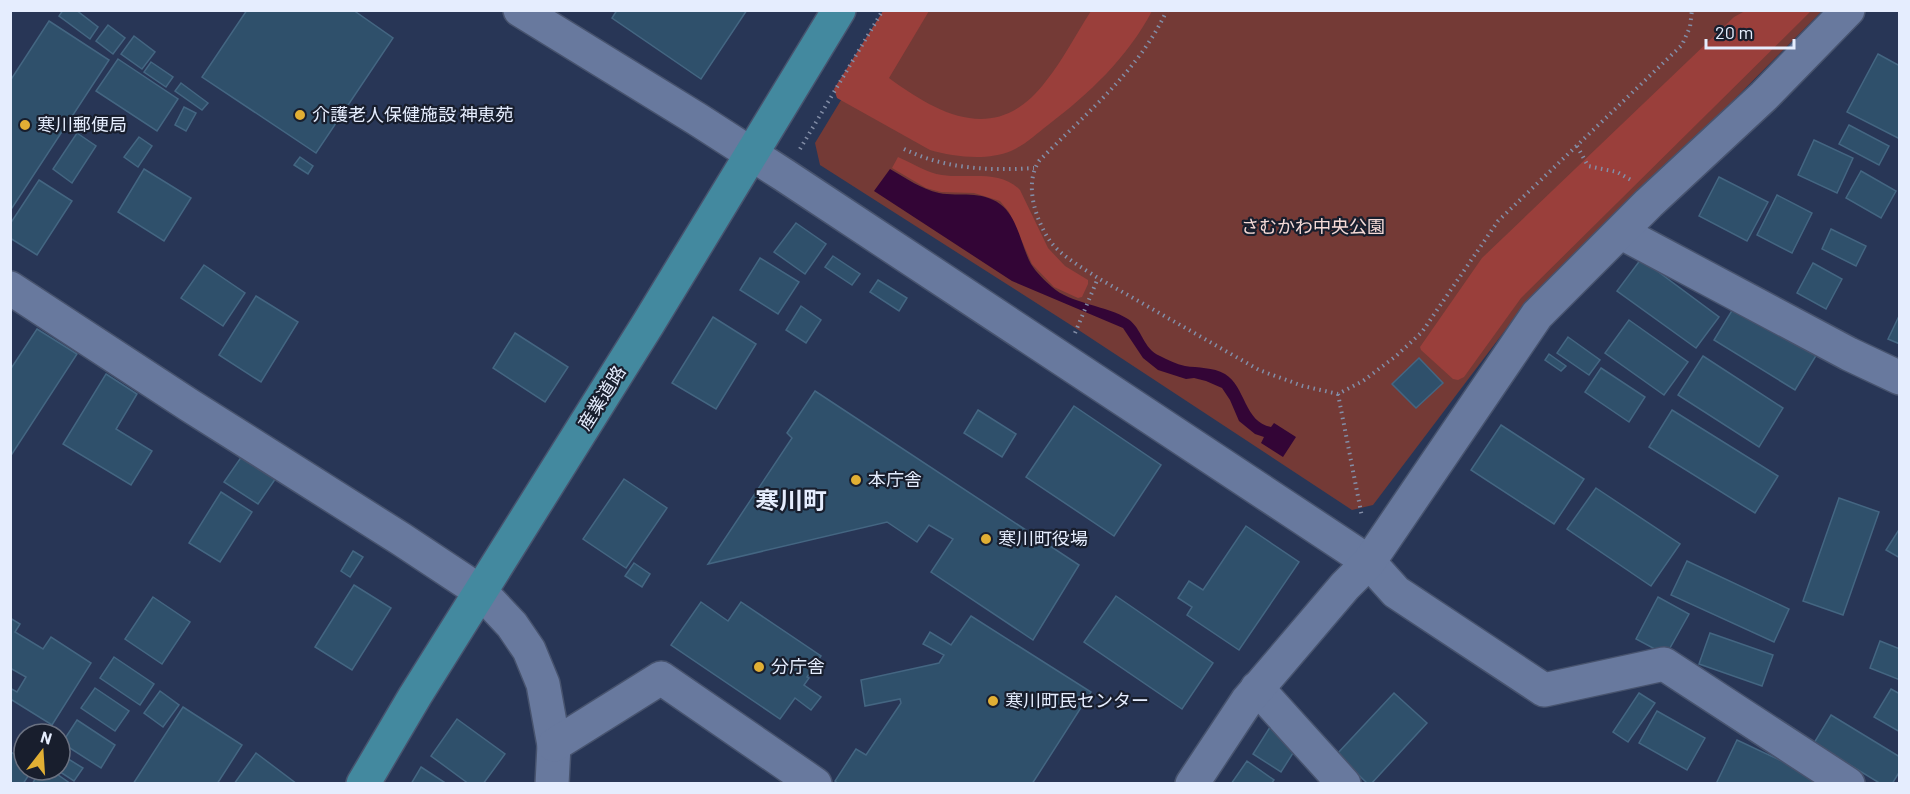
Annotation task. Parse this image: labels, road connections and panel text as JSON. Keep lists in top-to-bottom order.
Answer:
{
  "streets": {
    "main road": ["産業道路"]
  },
  "districts": ["寒川町"],
  "parks": ["さむかわ中央公園"],
  "places": [
    "介護老人保健施設 神恵苑",
    "寒川郵便局",
    "本庁舎",
    "寒川町役場",
    "分庁舎",
    "寒川町民センター"
  ],
  "scale_bar": "20 m",
  "north": "top"
}
